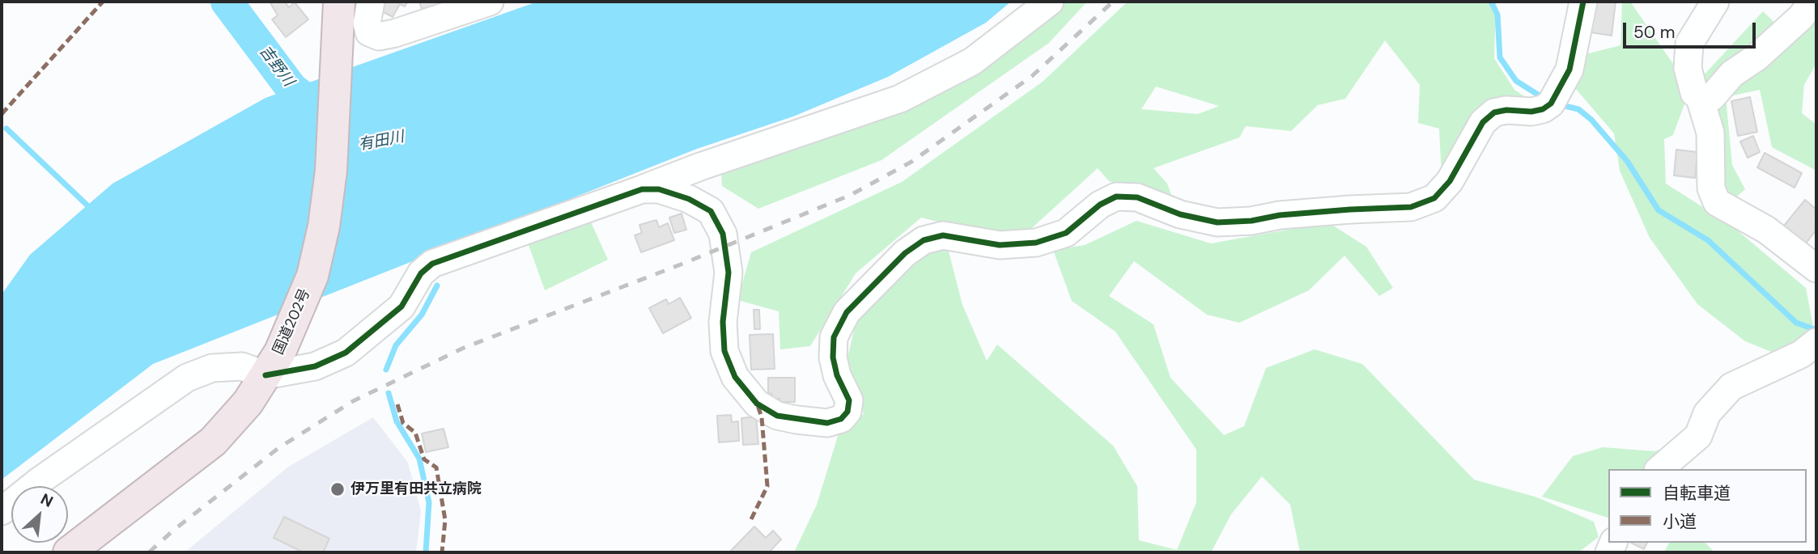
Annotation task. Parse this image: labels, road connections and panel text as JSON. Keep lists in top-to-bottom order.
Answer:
{
  "streets": {
    "highway": ["国道202号"]
  },
  "water": ["吉野川", "有田川"],
  "places": ["伊万里有田共立病院"],
  "legend": ["自転車道", "小道"],
  "scale_bar": "50 m",
  "north": "top right"
}
